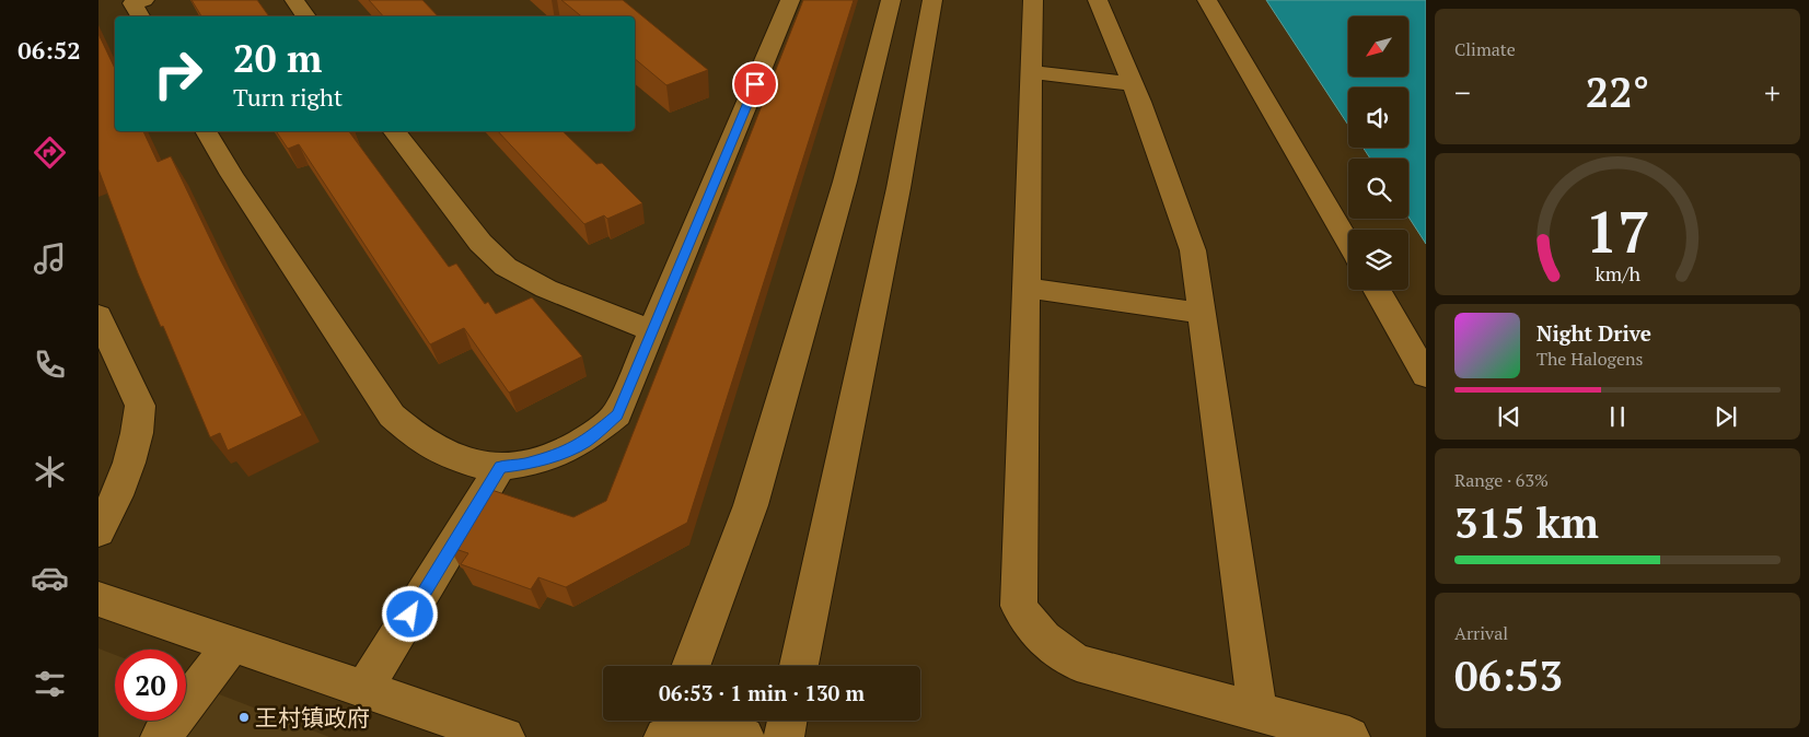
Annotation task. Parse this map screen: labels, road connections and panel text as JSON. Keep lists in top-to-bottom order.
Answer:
{
  "places": ["王村镇政府"],
  "north": "bottom left",
  "page": {
    "tabs": "06:52",
    "tile": [
      "Climate",
      ["Range · 63%", "315 km"],
      ["Arrival", "06:53"]
    ],
    "turn": ["20 m", "Turn right"],
    "heat": ["−", "22°", "+"],
    "song": ["Night Drive", "The Halogens"],
    "limit": "20",
    "trip": "06:53 · 1 min · 130 m",
    "gauge": ["17", "km/h"]
  }
}
